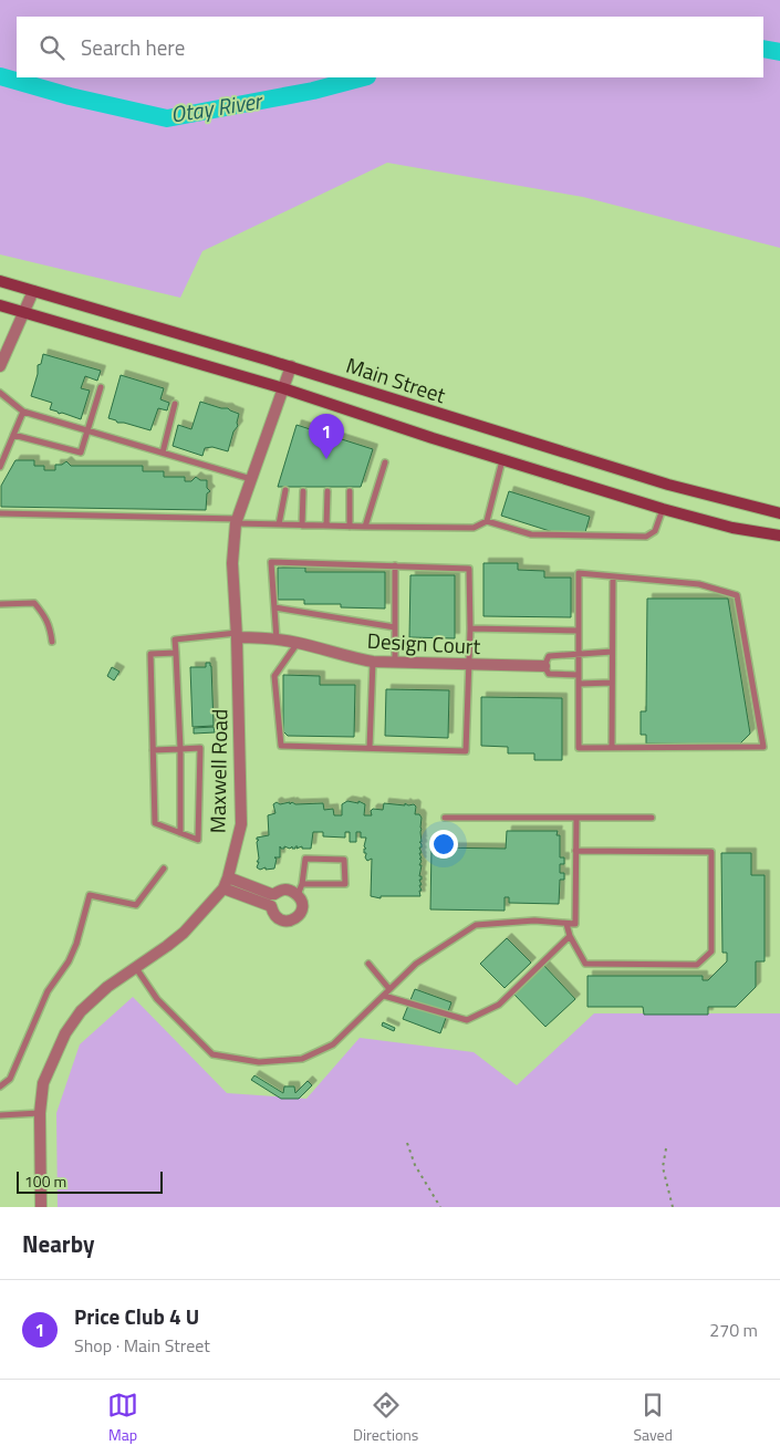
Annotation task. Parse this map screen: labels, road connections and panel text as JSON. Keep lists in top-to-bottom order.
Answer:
{
  "streets": {
    "main road": ["Main Street"],
    "street": ["Design Court", "Maxwell Road"]
  },
  "crossings": [
    ["Main Street", "Maxwell Road"],
    ["Design Court", "Maxwell Road"]
  ],
  "water": ["Otay River"],
  "scale_bar": "100 m",
  "page": {
    "search": "Search here",
    "pins": "1",
    "scale": "100 m",
    "heading": "Nearby",
    "list": [
      {
        "mark": "1",
        "name": "Price Club 4 U",
        "note": "Shop · Main Street",
        "value": "270 m"
      }
    ],
    "nav": ["Map", "Directions", "Saved"]
  }
}
